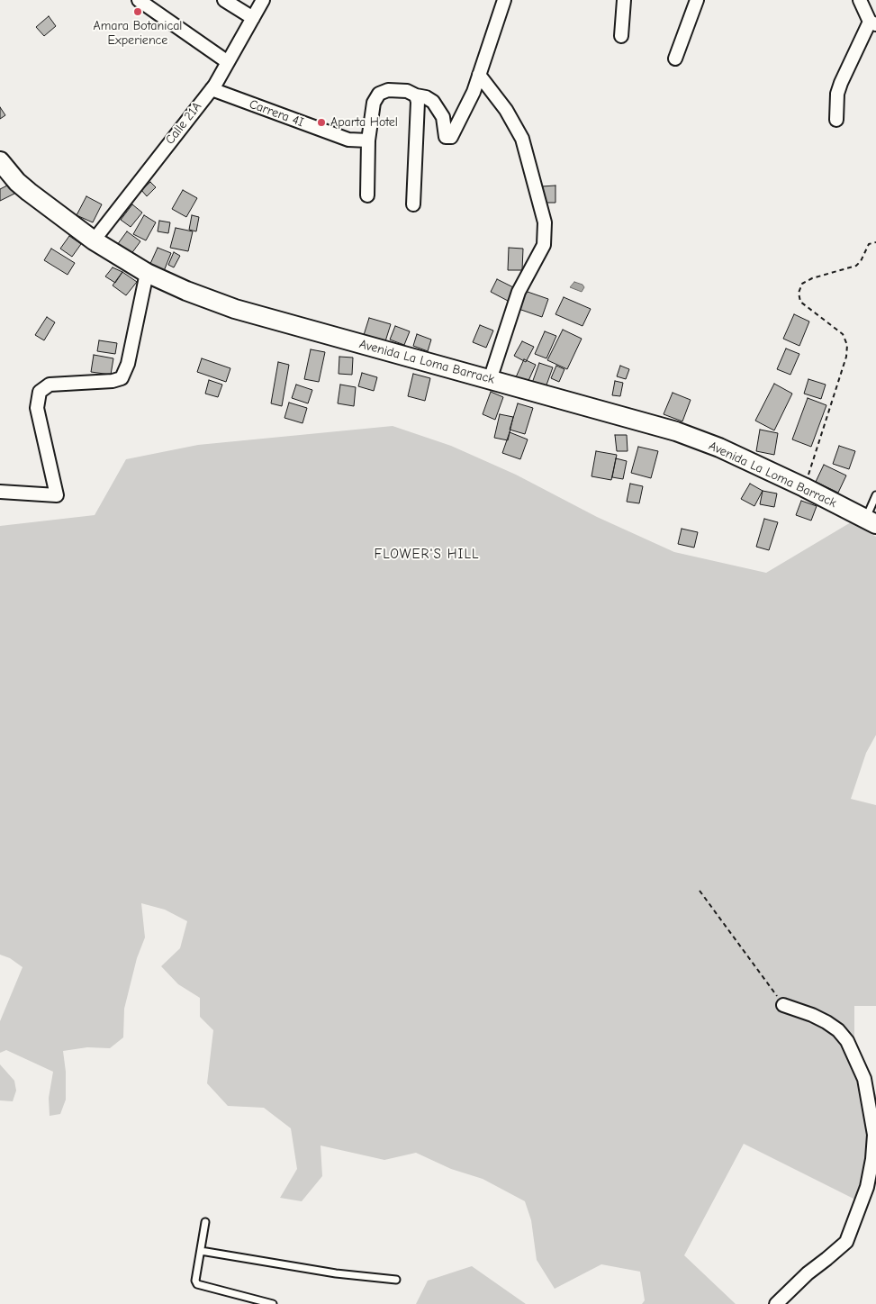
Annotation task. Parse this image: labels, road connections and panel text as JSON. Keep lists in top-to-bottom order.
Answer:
{
  "streets": {
    "main road": ["Avenida La Loma Barrack"],
    "street": ["Carrera 4I", "Calle 21A"]
  },
  "crossings": [
    ["Carrera 4I", "Calle 21A"],
    ["Calle 21A", "Avenida La Loma Barrack"]
  ],
  "districts": ["FLOWER'S HILL"],
  "places": ["Amara Botanical Experience", "Aparta Hotel"]
}
